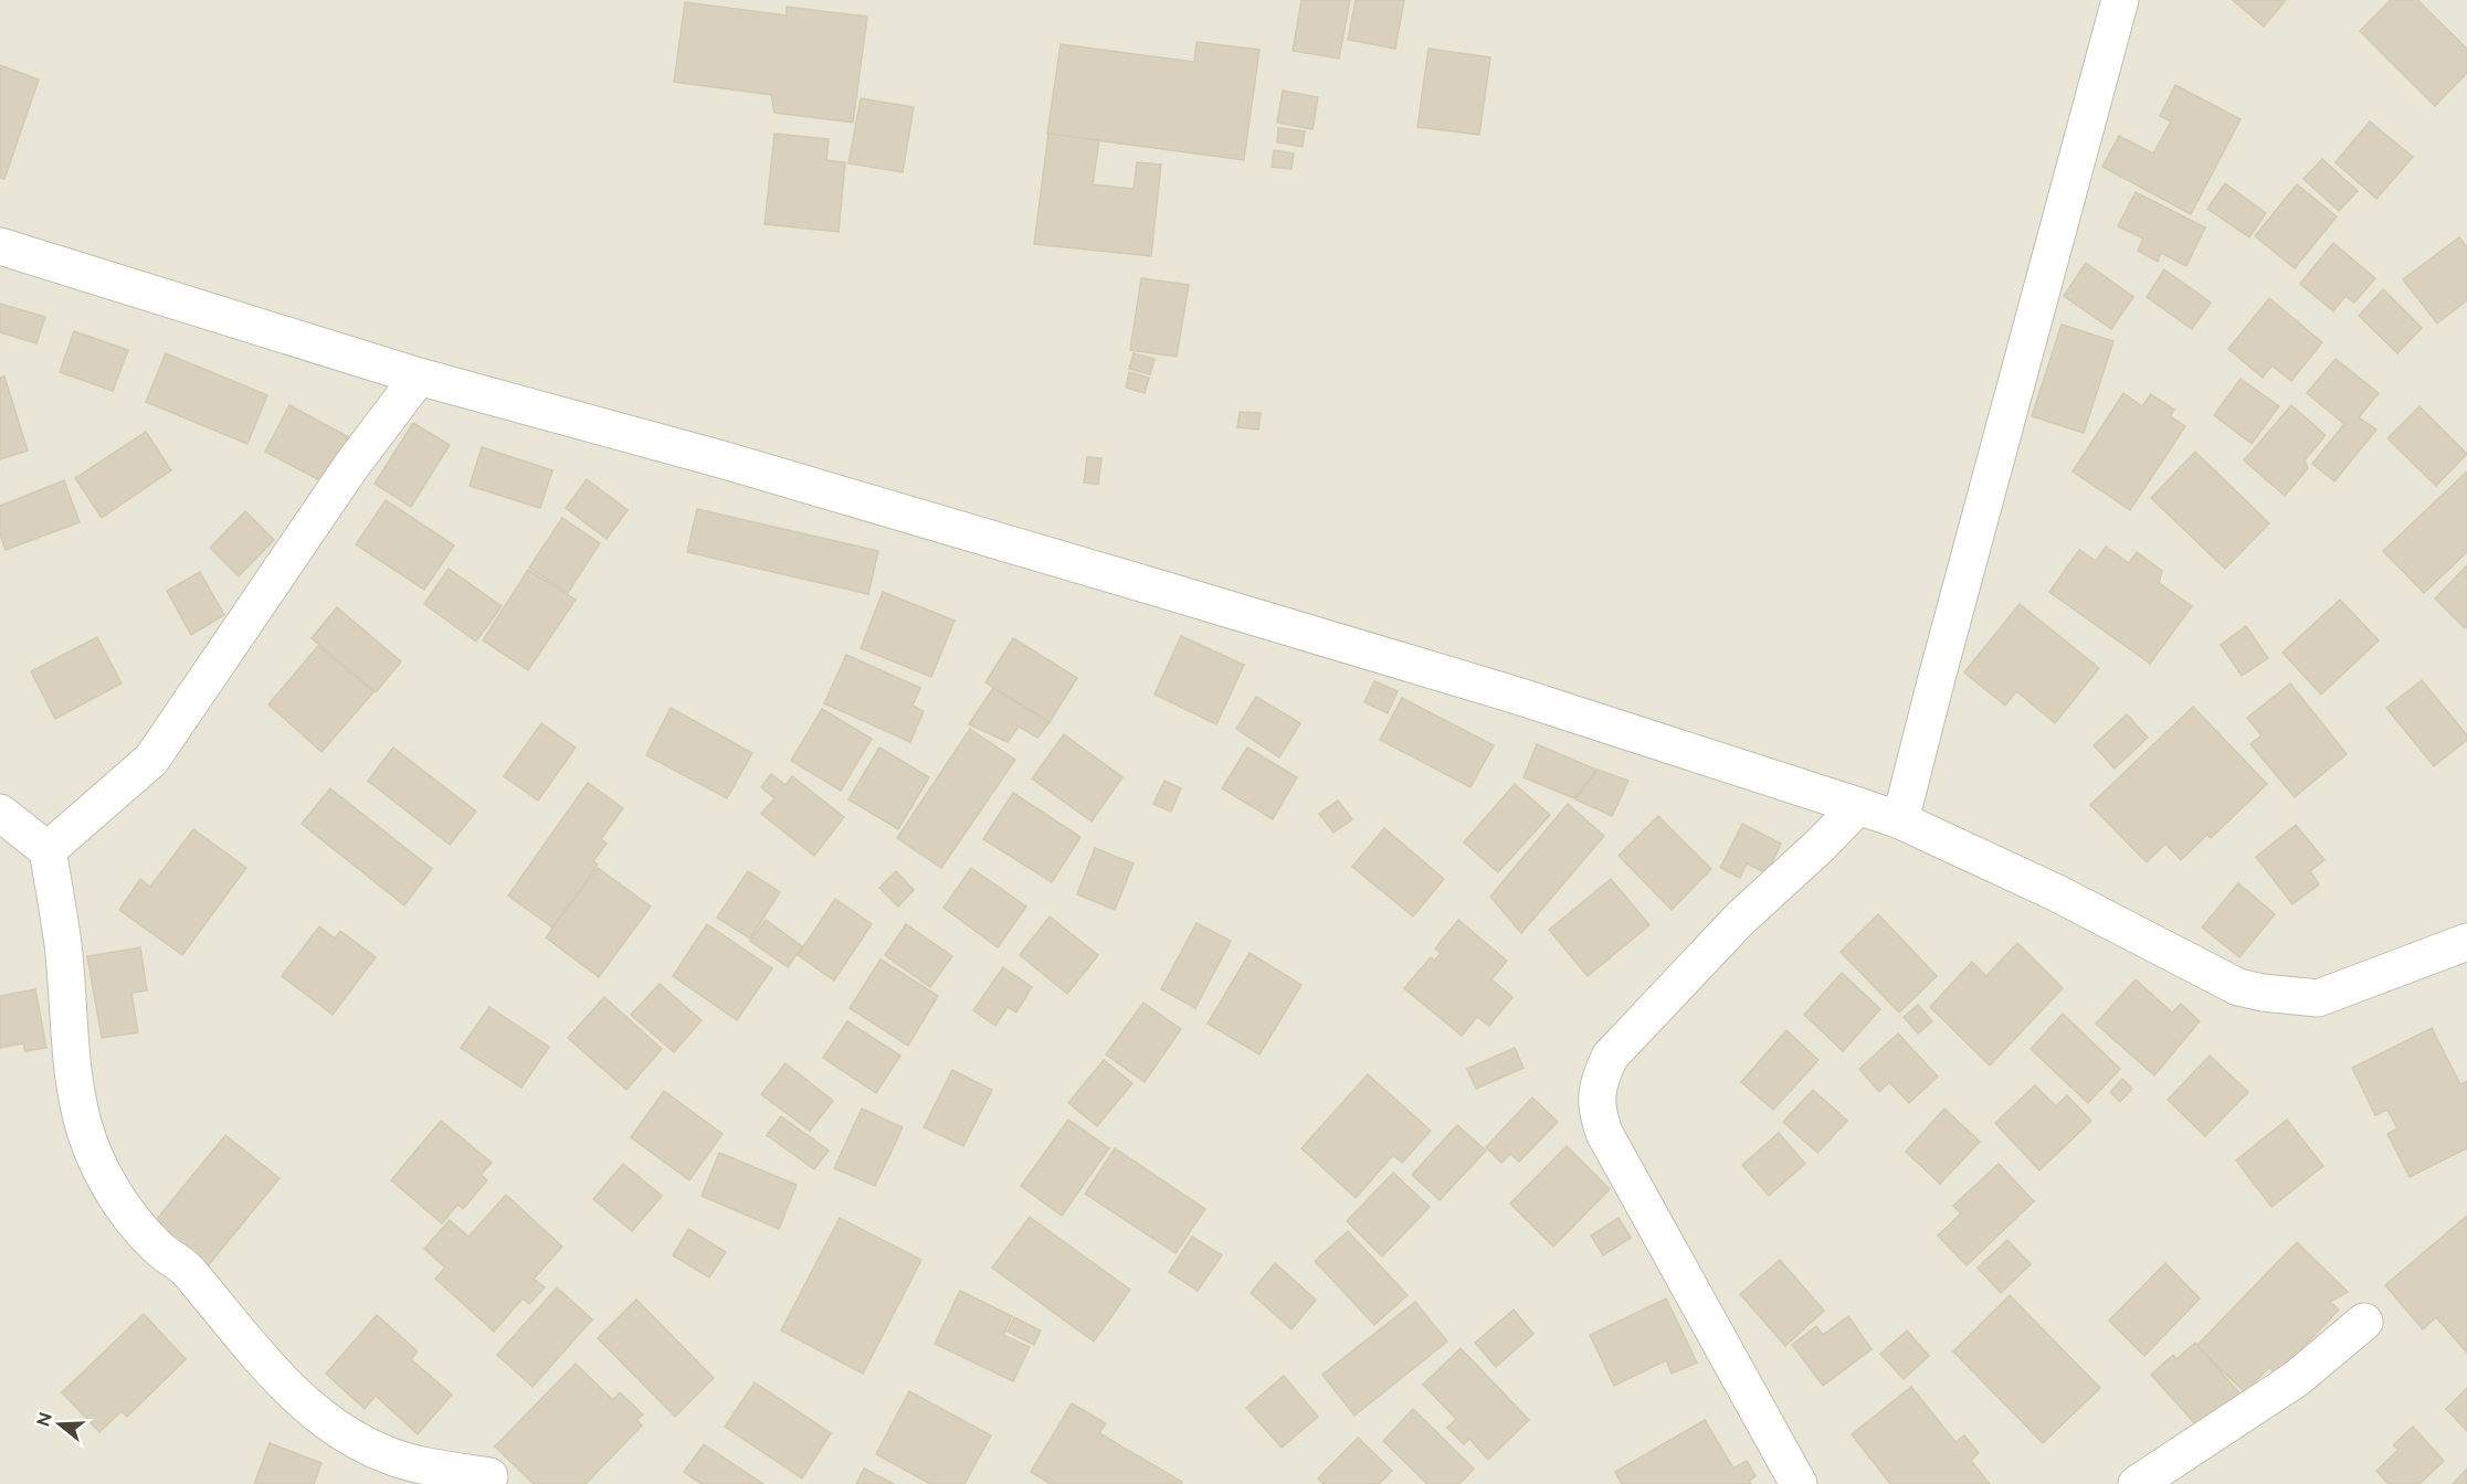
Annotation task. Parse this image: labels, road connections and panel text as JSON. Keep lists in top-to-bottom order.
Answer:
{
  "north": "left"
}
